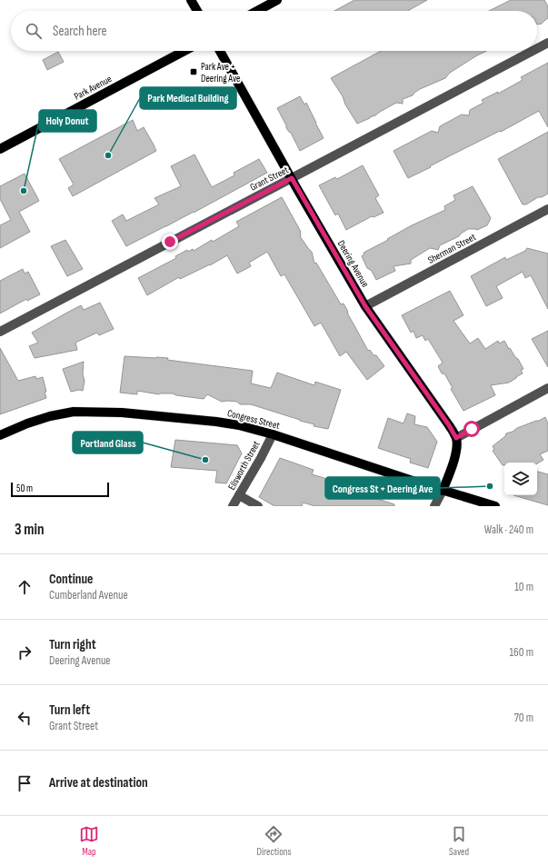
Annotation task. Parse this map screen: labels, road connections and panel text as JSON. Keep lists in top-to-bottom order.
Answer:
{
  "streets": {
    "main road": ["Park Avenue", "Deering Avenue", "Congress Street"],
    "street": ["Grant Street", "Sherman Street", "Ellsworth Street"]
  },
  "crossings": [
    ["Grant Street", "Deering Avenue"],
    ["Sherman Street", "Deering Avenue"],
    ["Congress Street", "Ellsworth Street"]
  ],
  "places": {
    "transit": ["Park Ave + Deering Ave"],
    "other": [
      "Park Medical Building",
      "Holy Donut",
      "Portland Glass",
      "Congress St + Deering Ave"
    ]
  },
  "scale_bar": "50 m",
  "page": {
    "search": "Search here",
    "scale": "50 m",
    "heading": ["3 min", "Walk · 240 m"],
    "list": [
      ["Continue", "Cumberland Avenue", "10 m"],
      ["Turn right", "Deering Avenue", "160 m"],
      ["Turn left", "Grant Street", "70 m"],
      "Arrive at destination"
    ],
    "nav": ["Map", "Directions", "Saved"]
  }
}
